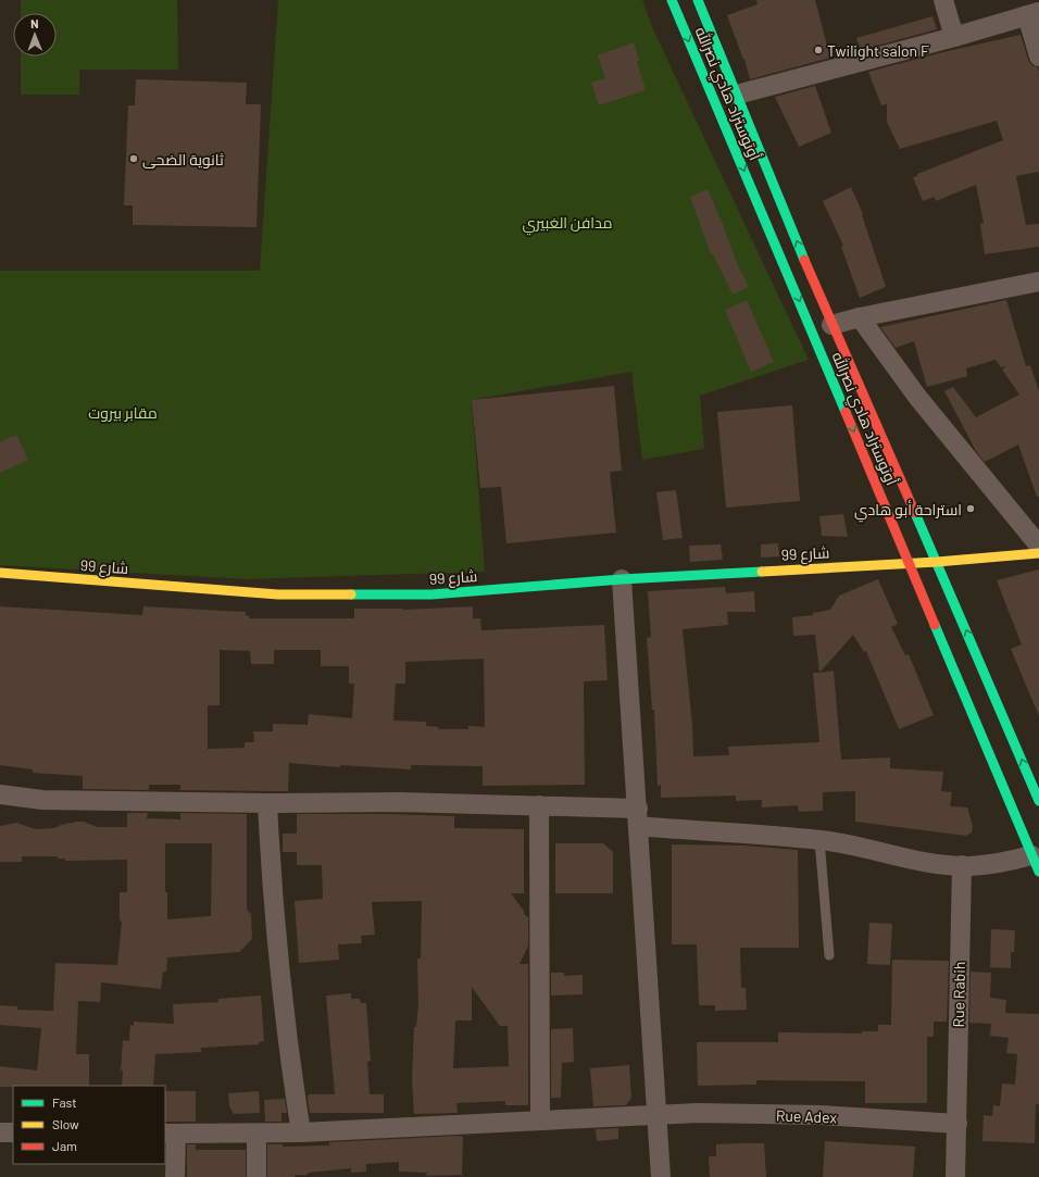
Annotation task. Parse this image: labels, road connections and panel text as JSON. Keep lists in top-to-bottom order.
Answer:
{
  "streets": {
    "main road": ["أوتوستراد هادي نصرالله", "شارع 99"],
    "street": ["Rue Rabih", "Rue Adex"]
  },
  "crossings": [
    ["أوتوستراد هادي نصرالله", "شارع 99"],
    ["Rue Rabih", "Rue Adex"]
  ],
  "parks": ["مدافن الغبيري", "مقابر بيروت"],
  "places": ["Twilight salon F", "ثانوية الضحى", "استراحة أبو هادي"],
  "legend": ["Fast", "Slow", "Jam"],
  "north": "top"
}
